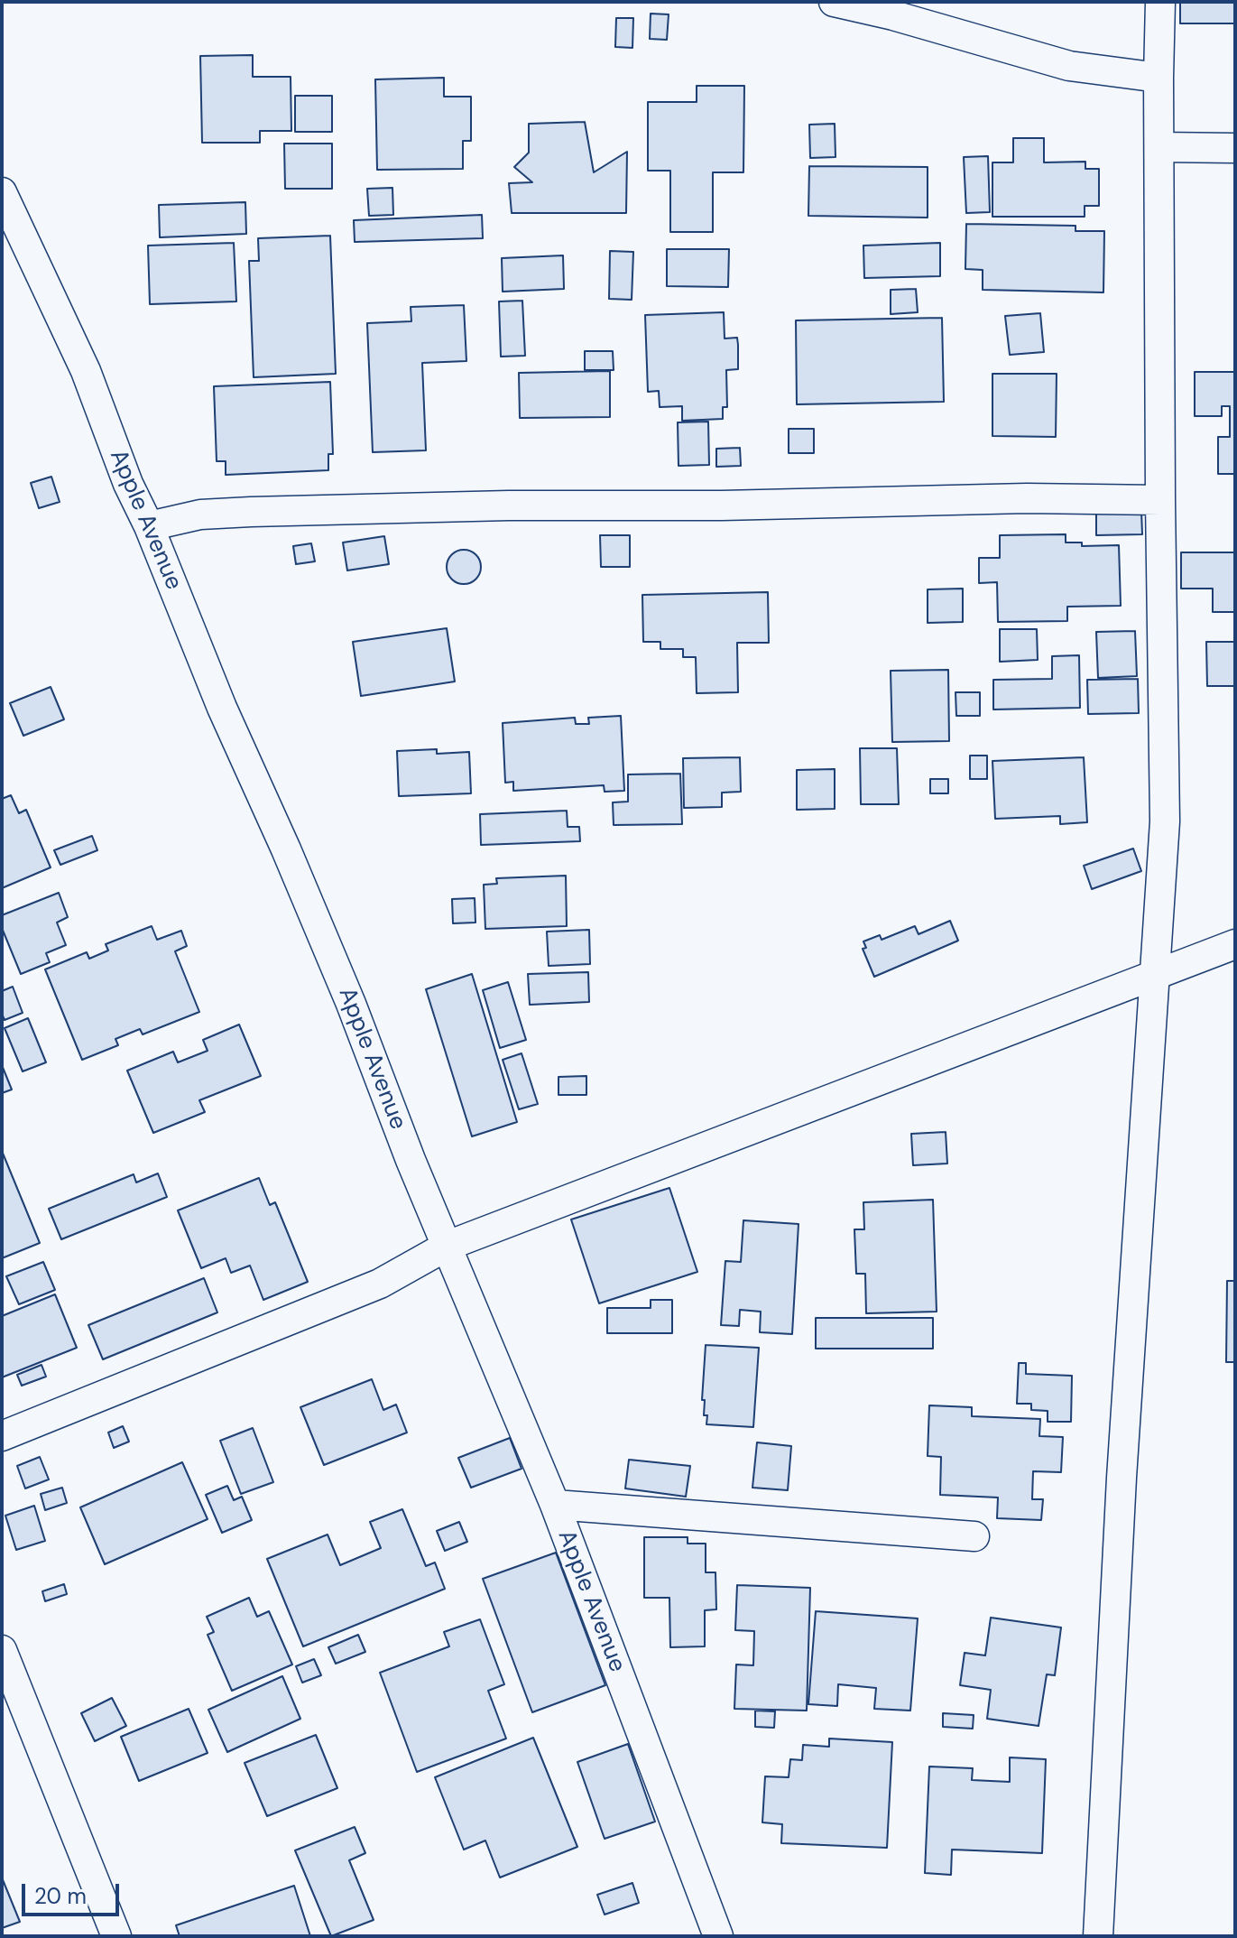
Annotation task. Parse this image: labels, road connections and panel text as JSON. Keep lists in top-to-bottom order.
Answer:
{
  "streets": {
    "street": ["Apple Avenue"]
  },
  "scale_bar": "20 m"
}
